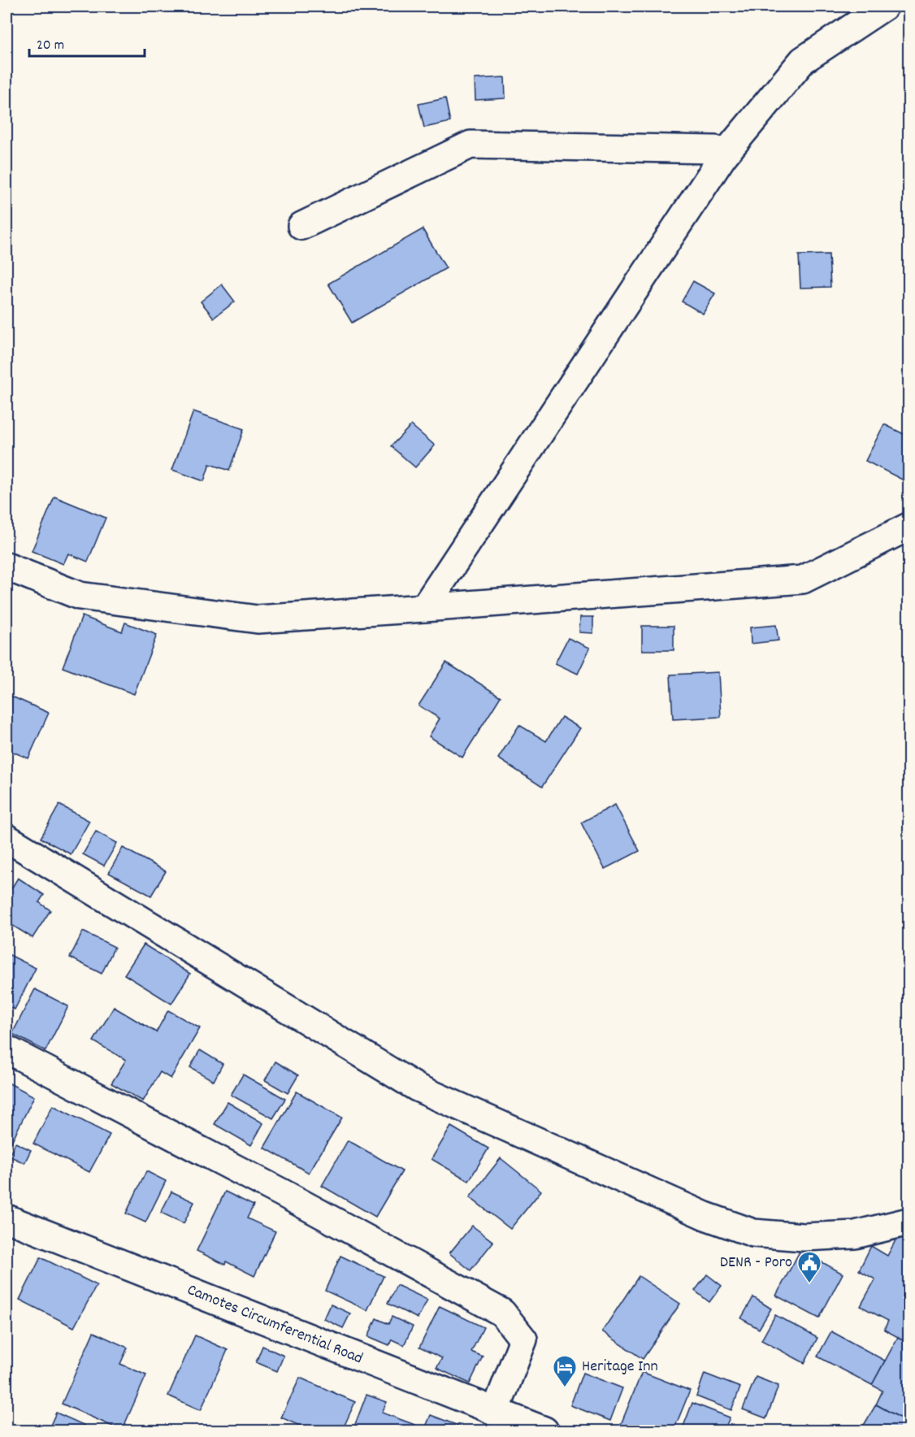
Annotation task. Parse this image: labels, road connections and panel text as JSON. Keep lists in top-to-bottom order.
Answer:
{
  "streets": {
    "street": ["Camotes Circumferential Road"]
  },
  "places": {
    "public building": ["DENR - Poro"],
    "hotel": ["Heritage Inn"]
  },
  "scale_bar": "20 m"
}
